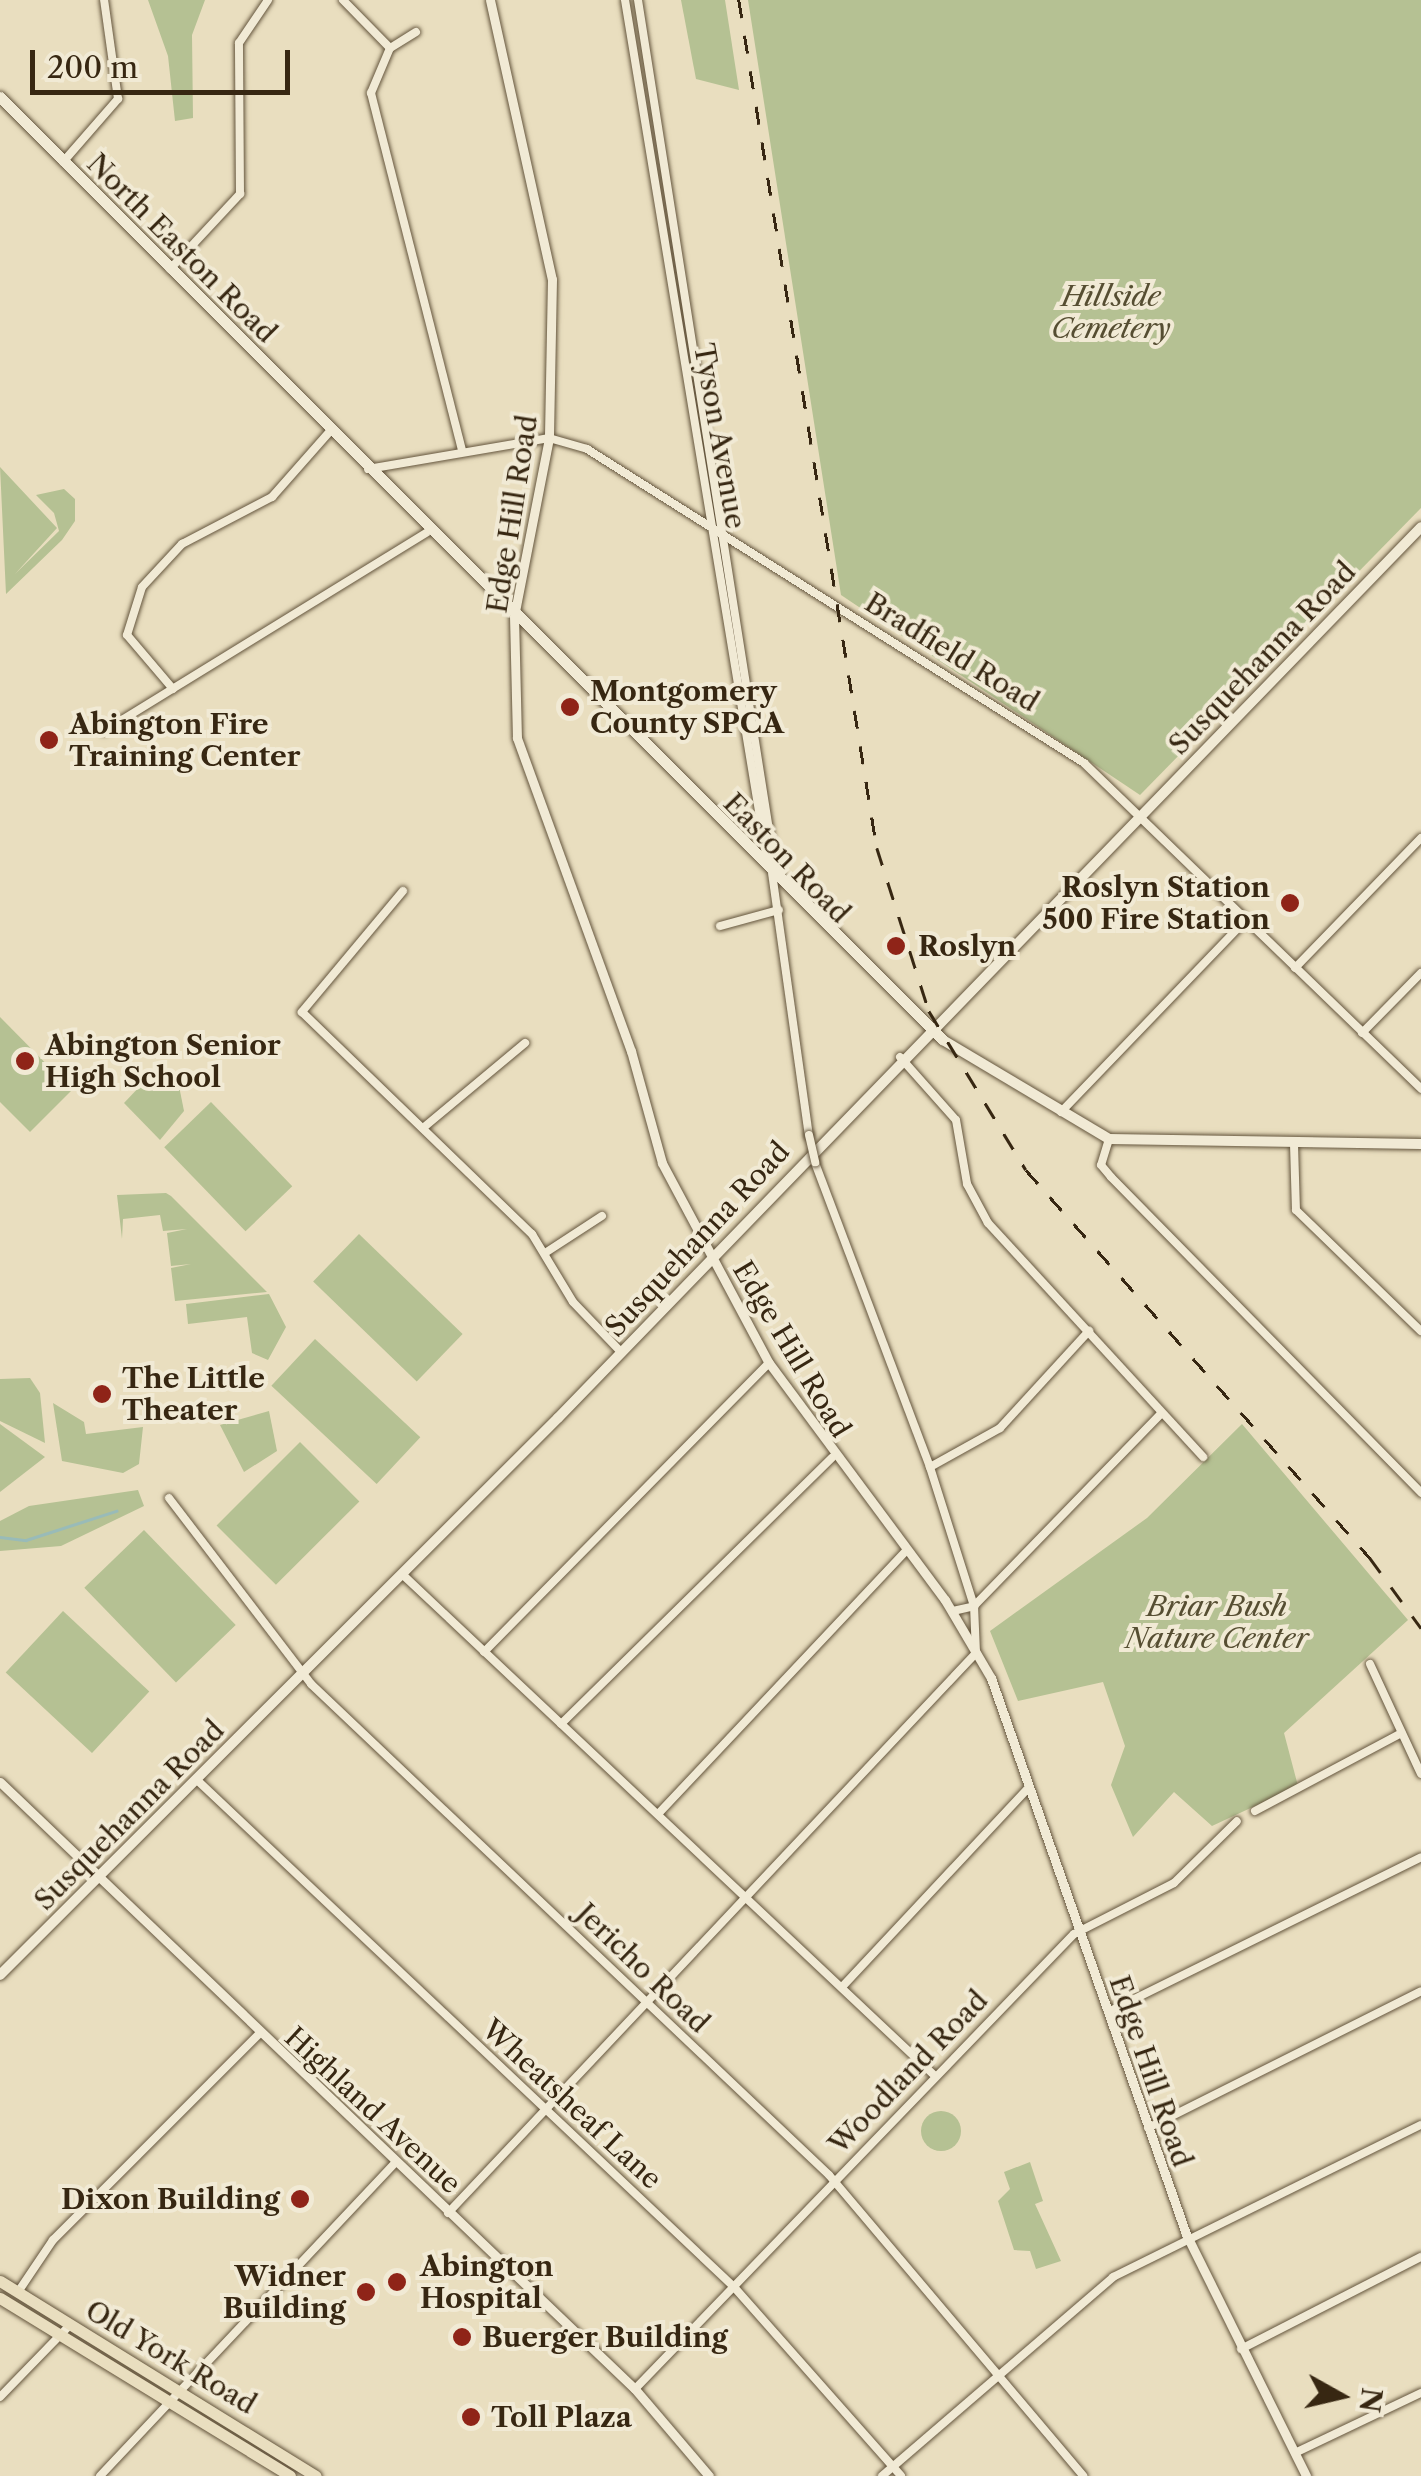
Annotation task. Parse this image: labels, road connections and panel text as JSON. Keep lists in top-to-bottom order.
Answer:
{
  "streets": {
    "highway": ["Old York Road"],
    "main road": ["North Easton Road", "Susquehanna Road", "Easton Road"],
    "street": [
      "Tyson Avenue",
      "Edge Hill Road",
      "Bradfield Road",
      "Jericho Road",
      "Woodland Road",
      "Wheatsheaf Lane",
      "Highland Avenue"
    ]
  },
  "crossings": [
    ["North Easton Road", "Easton Road"],
    ["Tyson Avenue", "Edge Hill Road"],
    ["Tyson Avenue", "Bradfield Road"],
    ["Tyson Avenue", "Easton Road"],
    ["Edge Hill Road", "Bradfield Road"],
    ["Edge Hill Road", "Susquehanna Road"],
    ["Edge Hill Road", "Easton Road"],
    ["Edge Hill Road", "Woodland Road"],
    ["Bradfield Road", "Susquehanna Road"],
    ["Bradfield Road", "Easton Road"],
    ["Susquehanna Road", "Easton Road"],
    ["Susquehanna Road", "Jericho Road"],
    ["Susquehanna Road", "Wheatsheaf Lane"],
    ["Susquehanna Road", "Highland Avenue"],
    ["Jericho Road", "Woodland Road"],
    ["Woodland Road", "Wheatsheaf Lane"],
    ["Woodland Road", "Highland Avenue"]
  ],
  "parks": ["Hillside Cemetery", "Briar Bush Nature Center"],
  "places": [
    "Montgomery County SPCA",
    "Abington Fire Training Center",
    "Roslyn Station 500 Fire Station",
    "Roslyn",
    "Abington Senior High School",
    "The Little Theater",
    "Dixon Building",
    "Abington Hospital",
    "Widner Building",
    "Buerger Building",
    "Toll Plaza"
  ],
  "scale_bar": "200 m",
  "north": "right"
}
